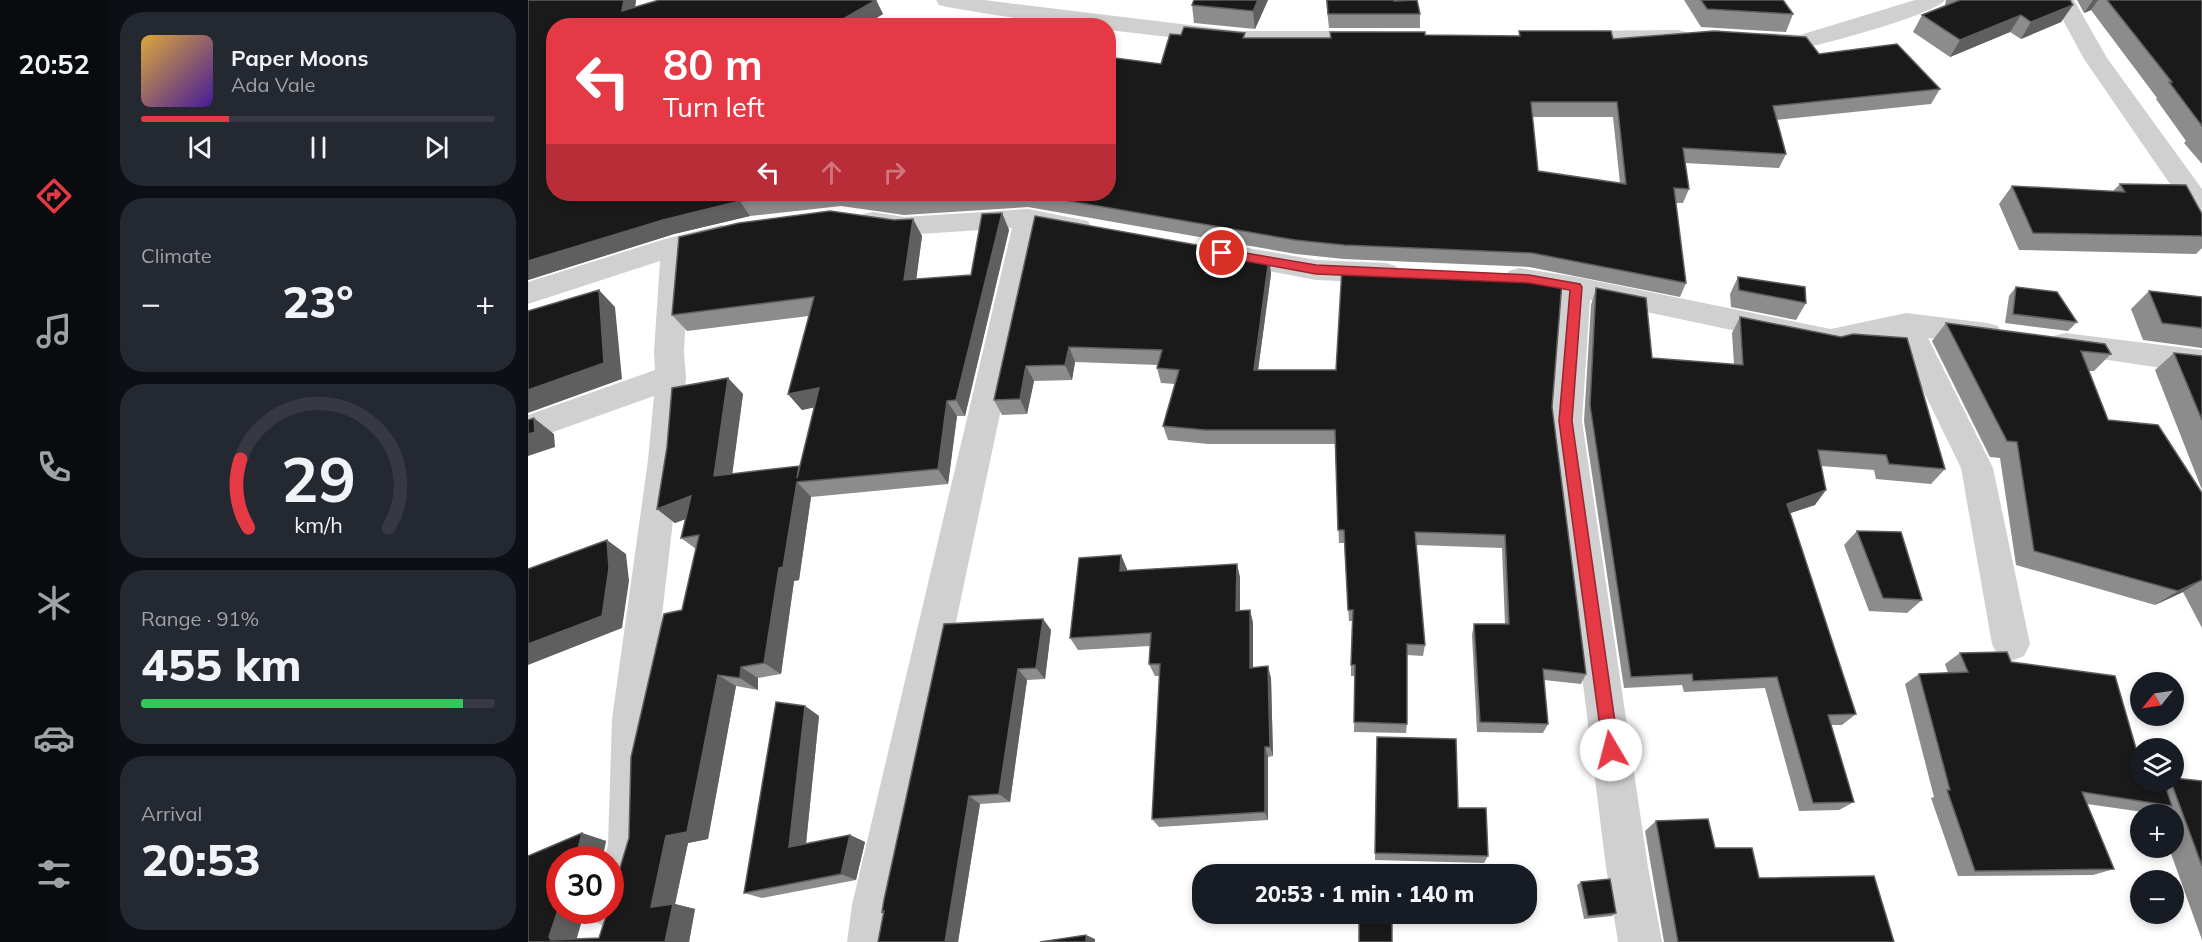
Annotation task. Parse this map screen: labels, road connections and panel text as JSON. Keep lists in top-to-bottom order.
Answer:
{
  "north": "bottom left",
  "page": {
    "tabs": "20:52",
    "turn": ["80 m", "Turn left"],
    "song": ["Paper Moons", "Ada Vale"],
    "tile": [
      "Climate",
      ["Range · 91%", "455 km"],
      ["Arrival", "20:53"]
    ],
    "heat": ["−", "23°", "+"],
    "map_buttons": ["+", "−"],
    "limit": "30",
    "trip": "20:53 · 1 min · 140 m",
    "gauge": ["29", "km/h"]
  }
}
